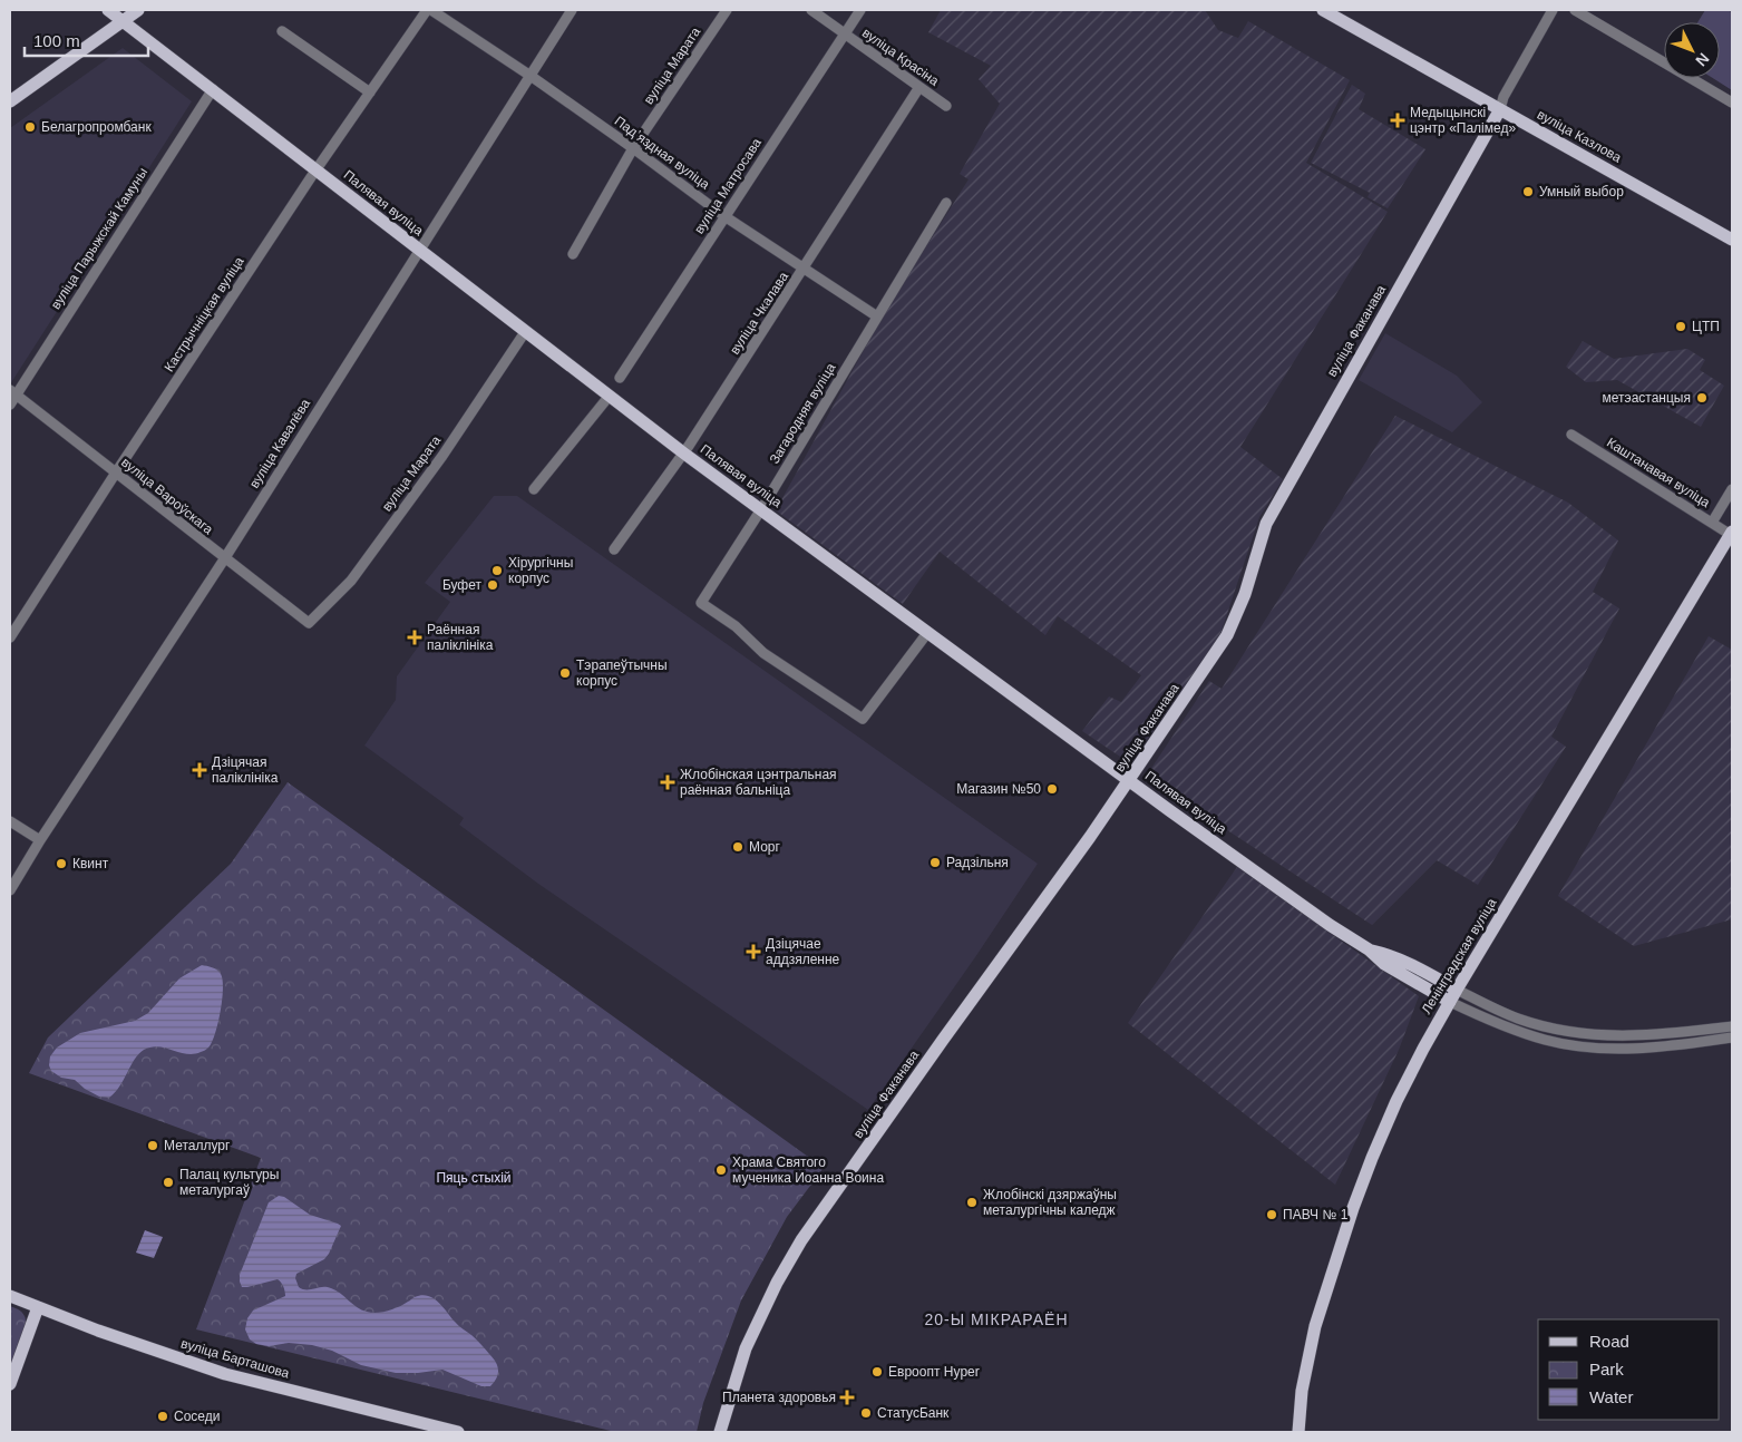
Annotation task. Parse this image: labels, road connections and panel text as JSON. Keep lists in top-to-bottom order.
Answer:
{
  "streets": {
    "main road": [
      "вуліца Казлова",
      "Палявая вуліца",
      "вуліца Факанава",
      "Ленінградская вуліца",
      "вуліца Барташова"
    ],
    "street": [
      "вуліца Красіна",
      "вуліца Марата",
      "Падʼяздная вуліца",
      "вуліца Матросава",
      "вуліца Парыжскай Камуны",
      "вуліца Чкалава",
      "Кастрычніцкая вуліца",
      "Загародняя вуліца",
      "вуліца Кавалёва",
      "Каштанавая вуліца",
      "вуліца Вароўскага"
    ]
  },
  "crossings": [
    ["вуліца Красіна", "вуліца Матросава"],
    ["вуліца Красіна", "вуліца Чкалава"],
    ["вуліца Марата", "Падʼяздная вуліца"],
    ["вуліца Марата", "Палявая вуліца"],
    ["вуліца Марата", "вуліца Вароўскага"],
    ["вуліца Казлова", "вуліца Факанава"],
    ["Падʼяздная вуліца", "вуліца Матросава"],
    ["Падʼяздная вуліца", "вуліца Чкалава"],
    ["Падʼяздная вуліца", "Кастрычніцкая вуліца"],
    ["Падʼяздная вуліца", "Загародняя вуліца"],
    ["Падʼяздная вуліца", "вуліца Кавалёва"],
    ["Палявая вуліца", "вуліца Парыжскай Камуны"],
    ["Палявая вуліца", "вуліца Чкалава"],
    ["Палявая вуліца", "Кастрычніцкая вуліца"],
    ["Палявая вуліца", "вуліца Факанава"],
    ["Палявая вуліца", "Загародняя вуліца"],
    ["Палявая вуліца", "вуліца Кавалёва"],
    ["Палявая вуліца", "Ленінградская вуліца"],
    ["вуліца Парыжскай Камуны", "вуліца Вароўскага"],
    ["Кастрычніцкая вуліца", "вуліца Вароўскага"],
    ["вуліца Кавалёва", "вуліца Вароўскага"],
    ["Каштанавая вуліца", "Ленінградская вуліца"]
  ],
  "districts": ["20-Ы МІКРАРАЁН"],
  "parks": ["Пяць стыхій"],
  "places": {
    "health": [
      "Медыцынскі цэнтр «Палімед»",
      "Раённая паліклініка",
      "Дзіцячая паліклініка",
      "Жлобінская цэнтральная раённая бальніца",
      "Дзіцячае аддзяленне",
      "Планета здоровья"
    ],
    "other": [
      "Белагропромбанк",
      "Умный выбор",
      "ЦТП",
      "метэастанцыя",
      "Хірургічны корпус",
      "Буфет",
      "Тэрапеўтычны корпус",
      "Магазин №50",
      "Морг",
      "Радзільня",
      "Квинт",
      "Металлург",
      "Храма Святого мученика Иоанна Воина",
      "Палац культуры металургаў",
      "Жлобінскі дзяржаўны металургічны каледж",
      "ПАВЧ № 1",
      "Евроопт Hyper",
      "СтатусБанк",
      "Соседи"
    ]
  },
  "legend": ["Road", "Park", "Water"],
  "scale_bar": "100 m",
  "north": "bottom right"
}
